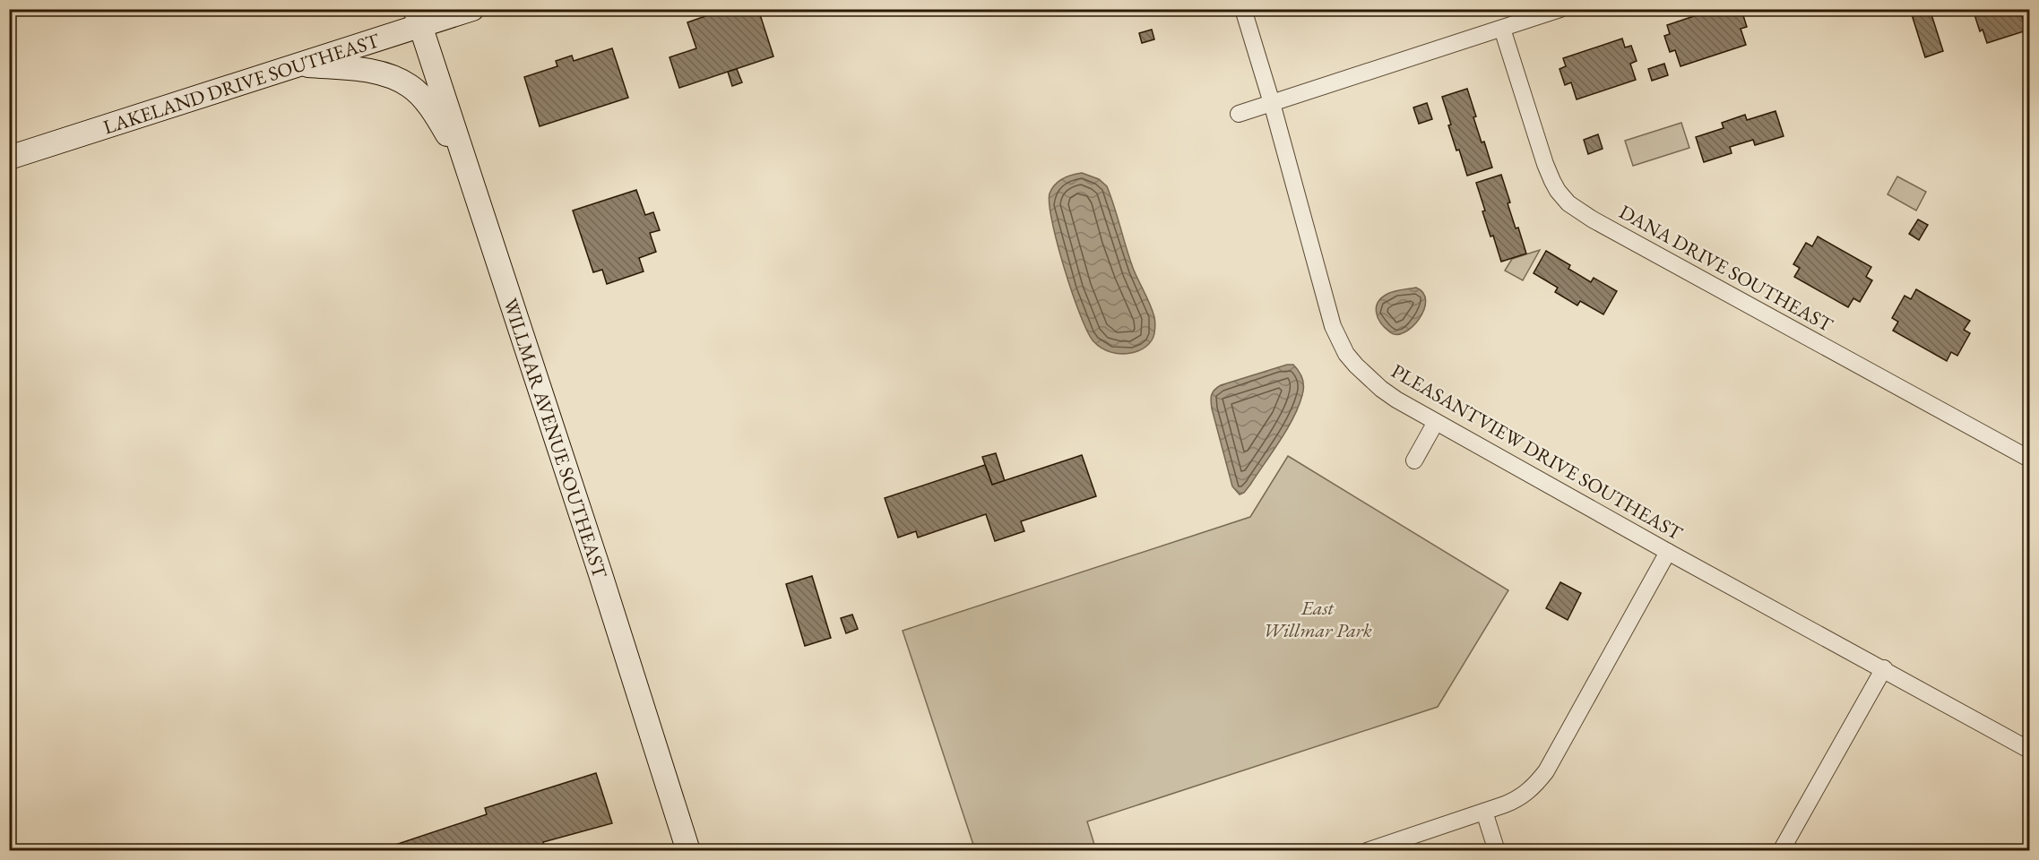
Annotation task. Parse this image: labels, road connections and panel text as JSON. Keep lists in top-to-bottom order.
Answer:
{
  "streets": {
    "main road": ["LAKELAND DRIVE SOUTHEAST", "WILLMAR AVENUE SOUTHEAST"],
    "street": ["DANA DRIVE SOUTHEAST", "PLEASANTVIEW DRIVE SOUTHEAST"]
  },
  "crossings": [
    ["LAKELAND DRIVE SOUTHEAST", "WILLMAR AVENUE SOUTHEAST"]
  ],
  "parks": ["East Willmar Park"]
}
